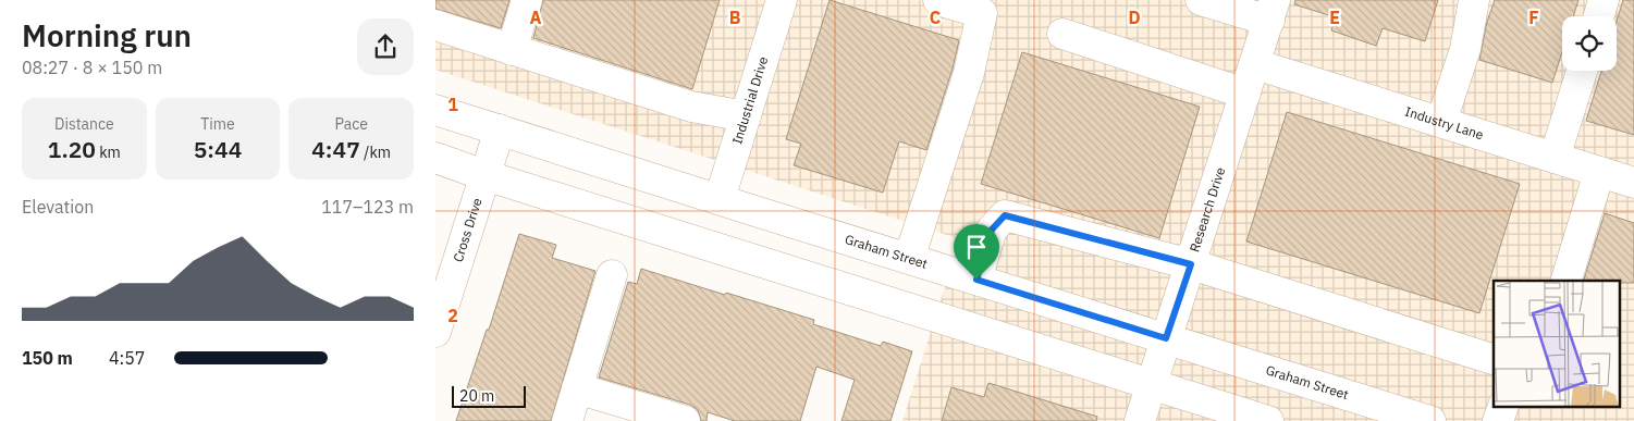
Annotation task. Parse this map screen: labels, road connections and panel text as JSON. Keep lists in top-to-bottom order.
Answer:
{
  "streets": {
    "street": [
      "Industrial Drive",
      "Industry Lane",
      "Research Drive",
      "Cross Drive",
      "Graham Street"
    ]
  },
  "crossings": [
    ["Industrial Drive", "Graham Street"],
    ["Industry Lane", "Research Drive"],
    ["Research Drive", "Graham Street"],
    ["Cross Drive", "Graham Street"]
  ],
  "scale_bar": "20 m",
  "page": {
    "heading": ["Morning run", "08:27 · 8 × 150 m"],
    "stats": [
      ["Distance", "1.20 km"],
      ["Time", "5:44"],
      ["Pace", "4:47 /km"]
    ],
    "chart": ["Elevation", "117–123 m"],
    "list": [
      {
        "name": "150 m",
        "note": "4:57"
      }
    ],
    "scale": "20 m"
  },
  "grid": {
    "columns": [
      "A",
      "B",
      "C",
      "D",
      "E",
      "F"
    ],
    "rows": ["1", "2"]
  }
}
